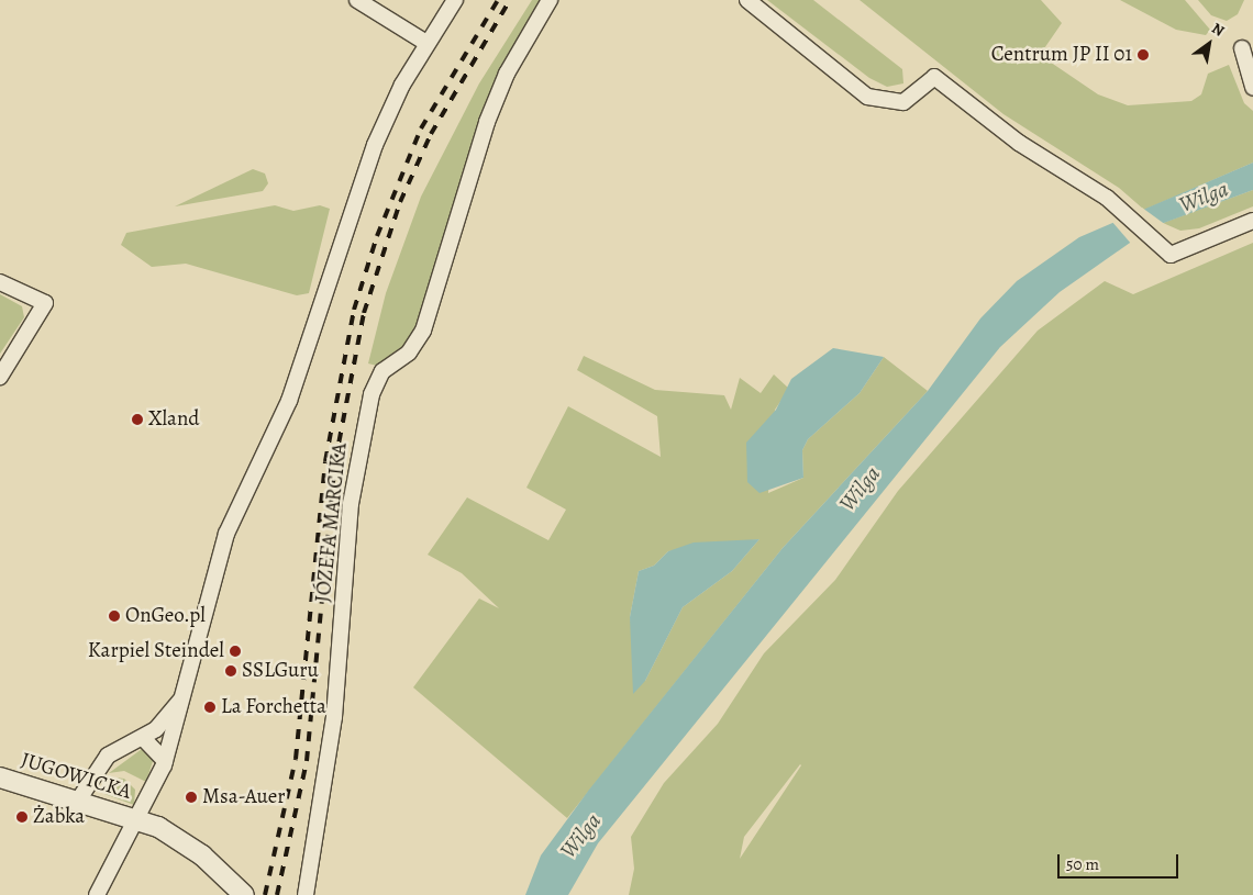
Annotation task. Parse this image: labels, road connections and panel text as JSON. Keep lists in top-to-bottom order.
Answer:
{
  "streets": {
    "street": ["JÓZEFA MARCIKA", "JUGOWICKA"]
  },
  "water": ["Wilga"],
  "places": [
    "Centrum JP II 01",
    "Xland",
    "OnGeo.pl",
    "Karpiel Steindel",
    "SSLGuru",
    "La Forchetta",
    "Msa-Auer",
    "Żabka"
  ],
  "scale_bar": "50 m",
  "north": "top right"
}
